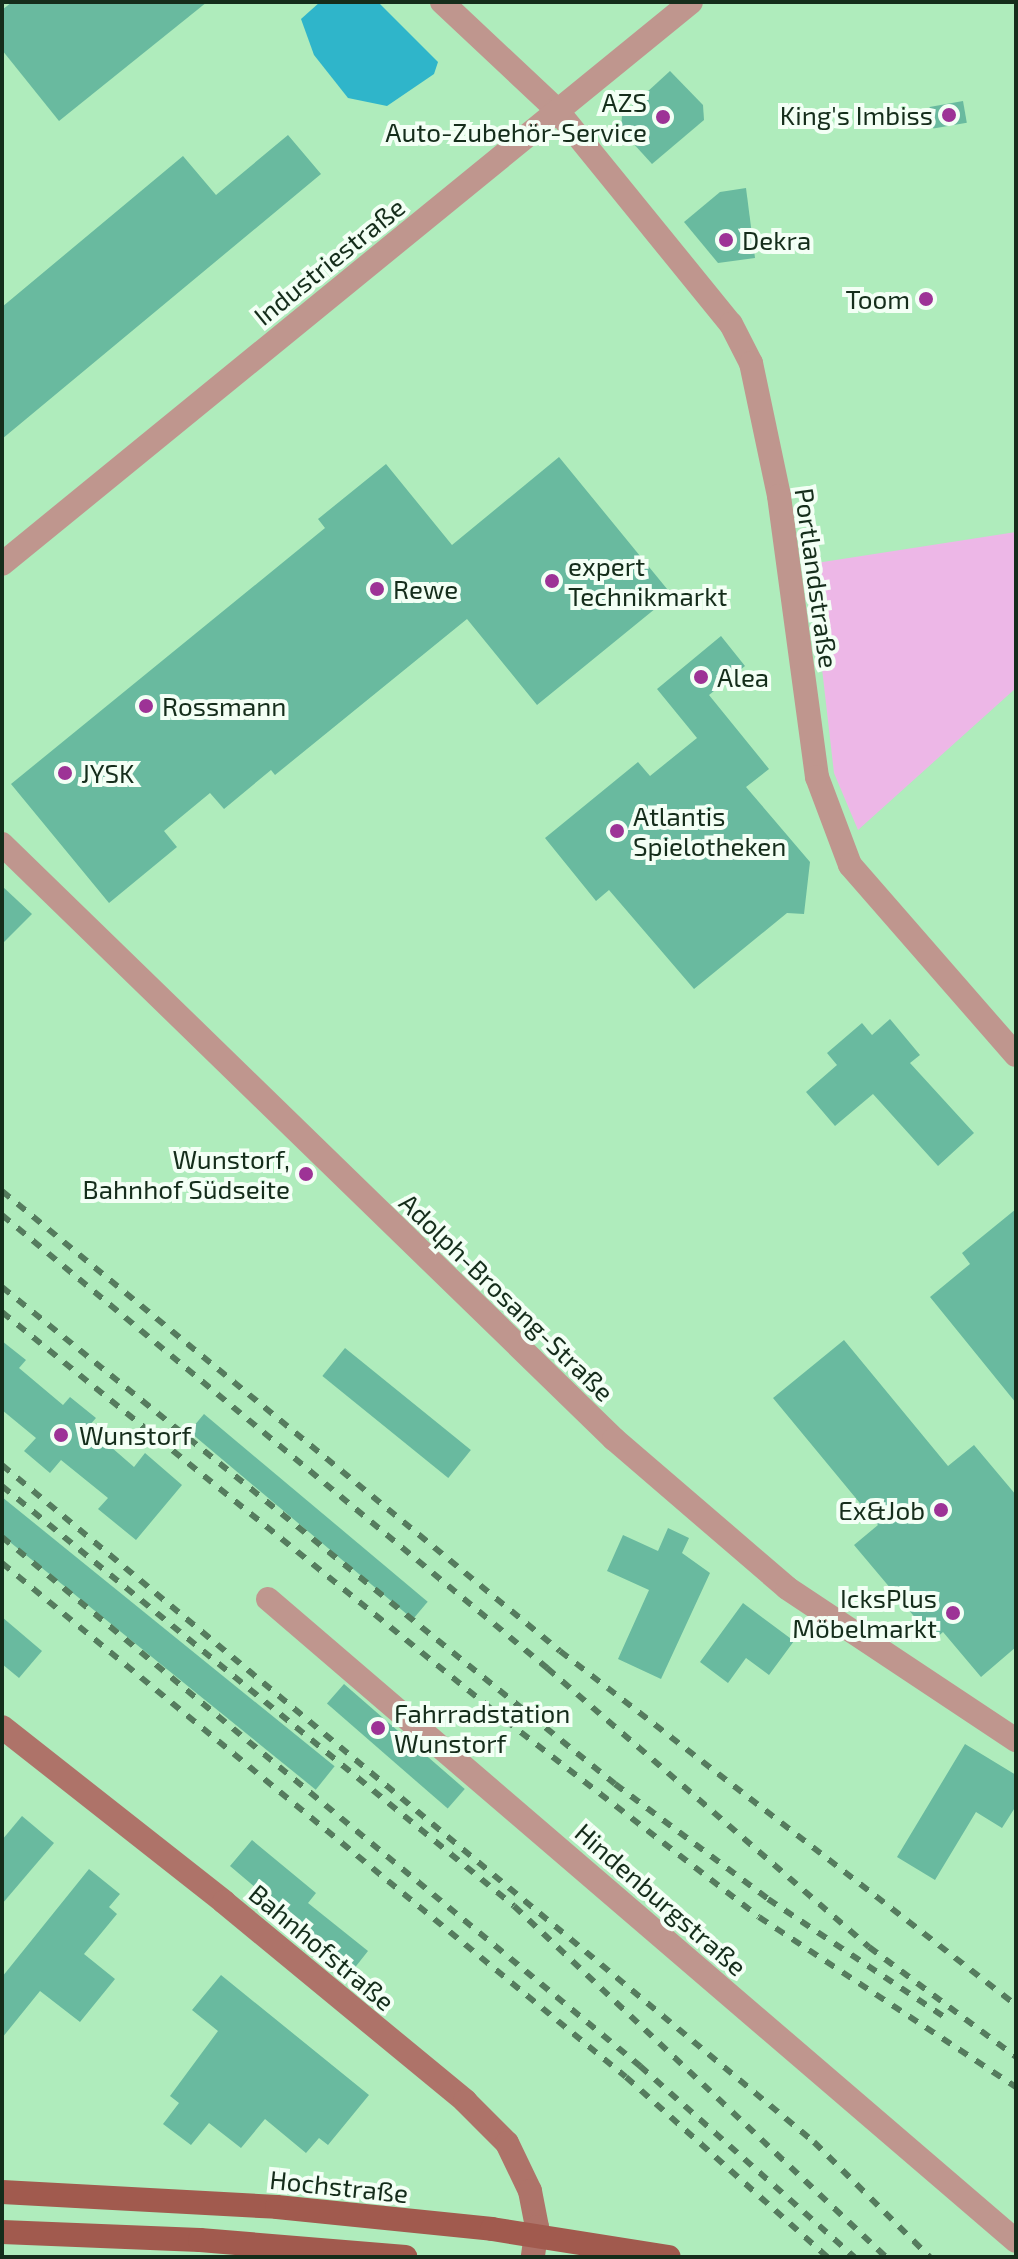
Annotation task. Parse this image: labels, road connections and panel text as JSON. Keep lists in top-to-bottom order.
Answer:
{
  "streets": {
    "main road": ["Hochstraße"],
    "street": [
      "Industriestraße",
      "Portlandstraße",
      "Adolph-Brosang-Straße",
      "Hindenburgstraße",
      "Bahnhofstraße"
    ]
  },
  "crossings": [
    ["Industriestraße", "Portlandstraße"]
  ],
  "places": [
    "King's Imbiss",
    "AZS Auto-Zubehör-Service",
    "Dekra",
    "Toom",
    "expert Technikmarkt",
    "Rewe",
    "Alea",
    "Rossmann",
    "JYSK",
    "Atlantis Spielotheken",
    "Wunstorf, Bahnhof Südseite",
    "Wunstorf",
    "Ex&Job",
    "IcksPlus Möbelmarkt",
    "Fahrradstation Wunstorf"
  ]
}
